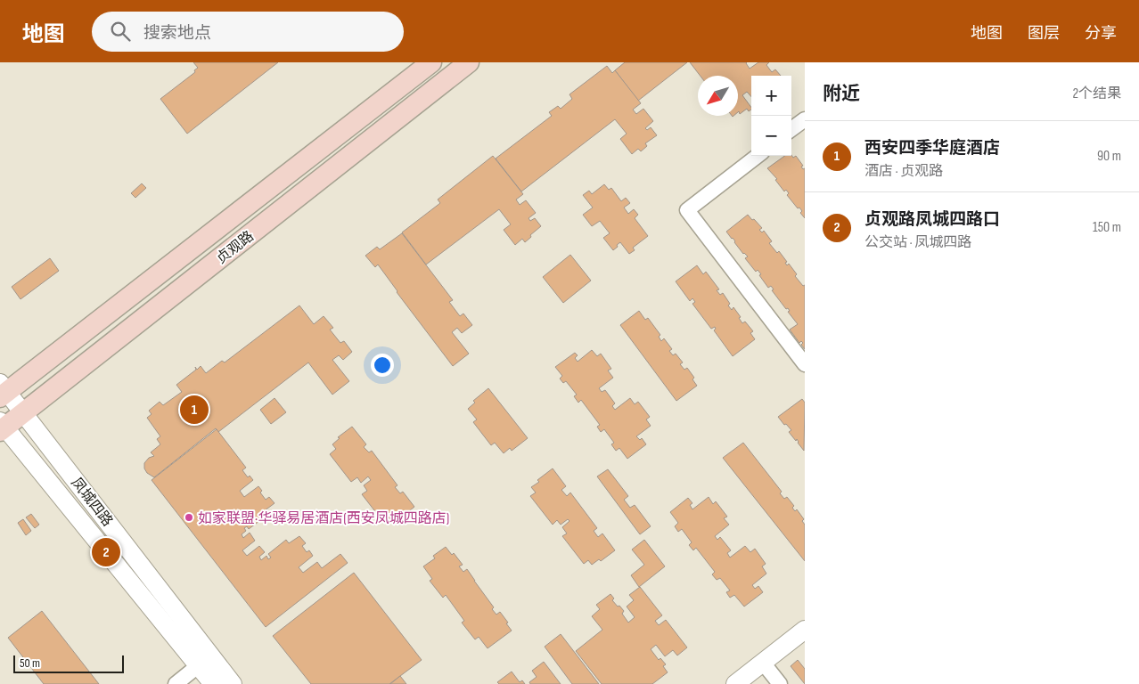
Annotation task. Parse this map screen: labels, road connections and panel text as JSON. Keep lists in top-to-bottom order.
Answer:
{
  "streets": {
    "main road": ["贞观路"],
    "street": ["凤城四路"]
  },
  "crossings": [
    ["贞观路", "凤城四路"]
  ],
  "places": ["如家联盟·华驿易居酒店(西安凤城四路店)"],
  "scale_bar": "50 m",
  "north": "bottom left",
  "page": {
    "header": "地图",
    "search": "搜索地点",
    "nav": ["地图", "图层", "分享"],
    "heading": ["附近", "2个结果"],
    "map_buttons": ["+", "−"],
    "list": [
      {
        "mark": "1",
        "name": "西安四季华庭酒店",
        "note": "酒店 · 贞观路",
        "value": "90 m"
      },
      {
        "mark": "2",
        "name": "贞观路凤城四路口",
        "note": "公交站 · 凤城四路",
        "value": "150 m"
      }
    ],
    "pins": ["1", "2"],
    "scale": "50 m"
  }
}
